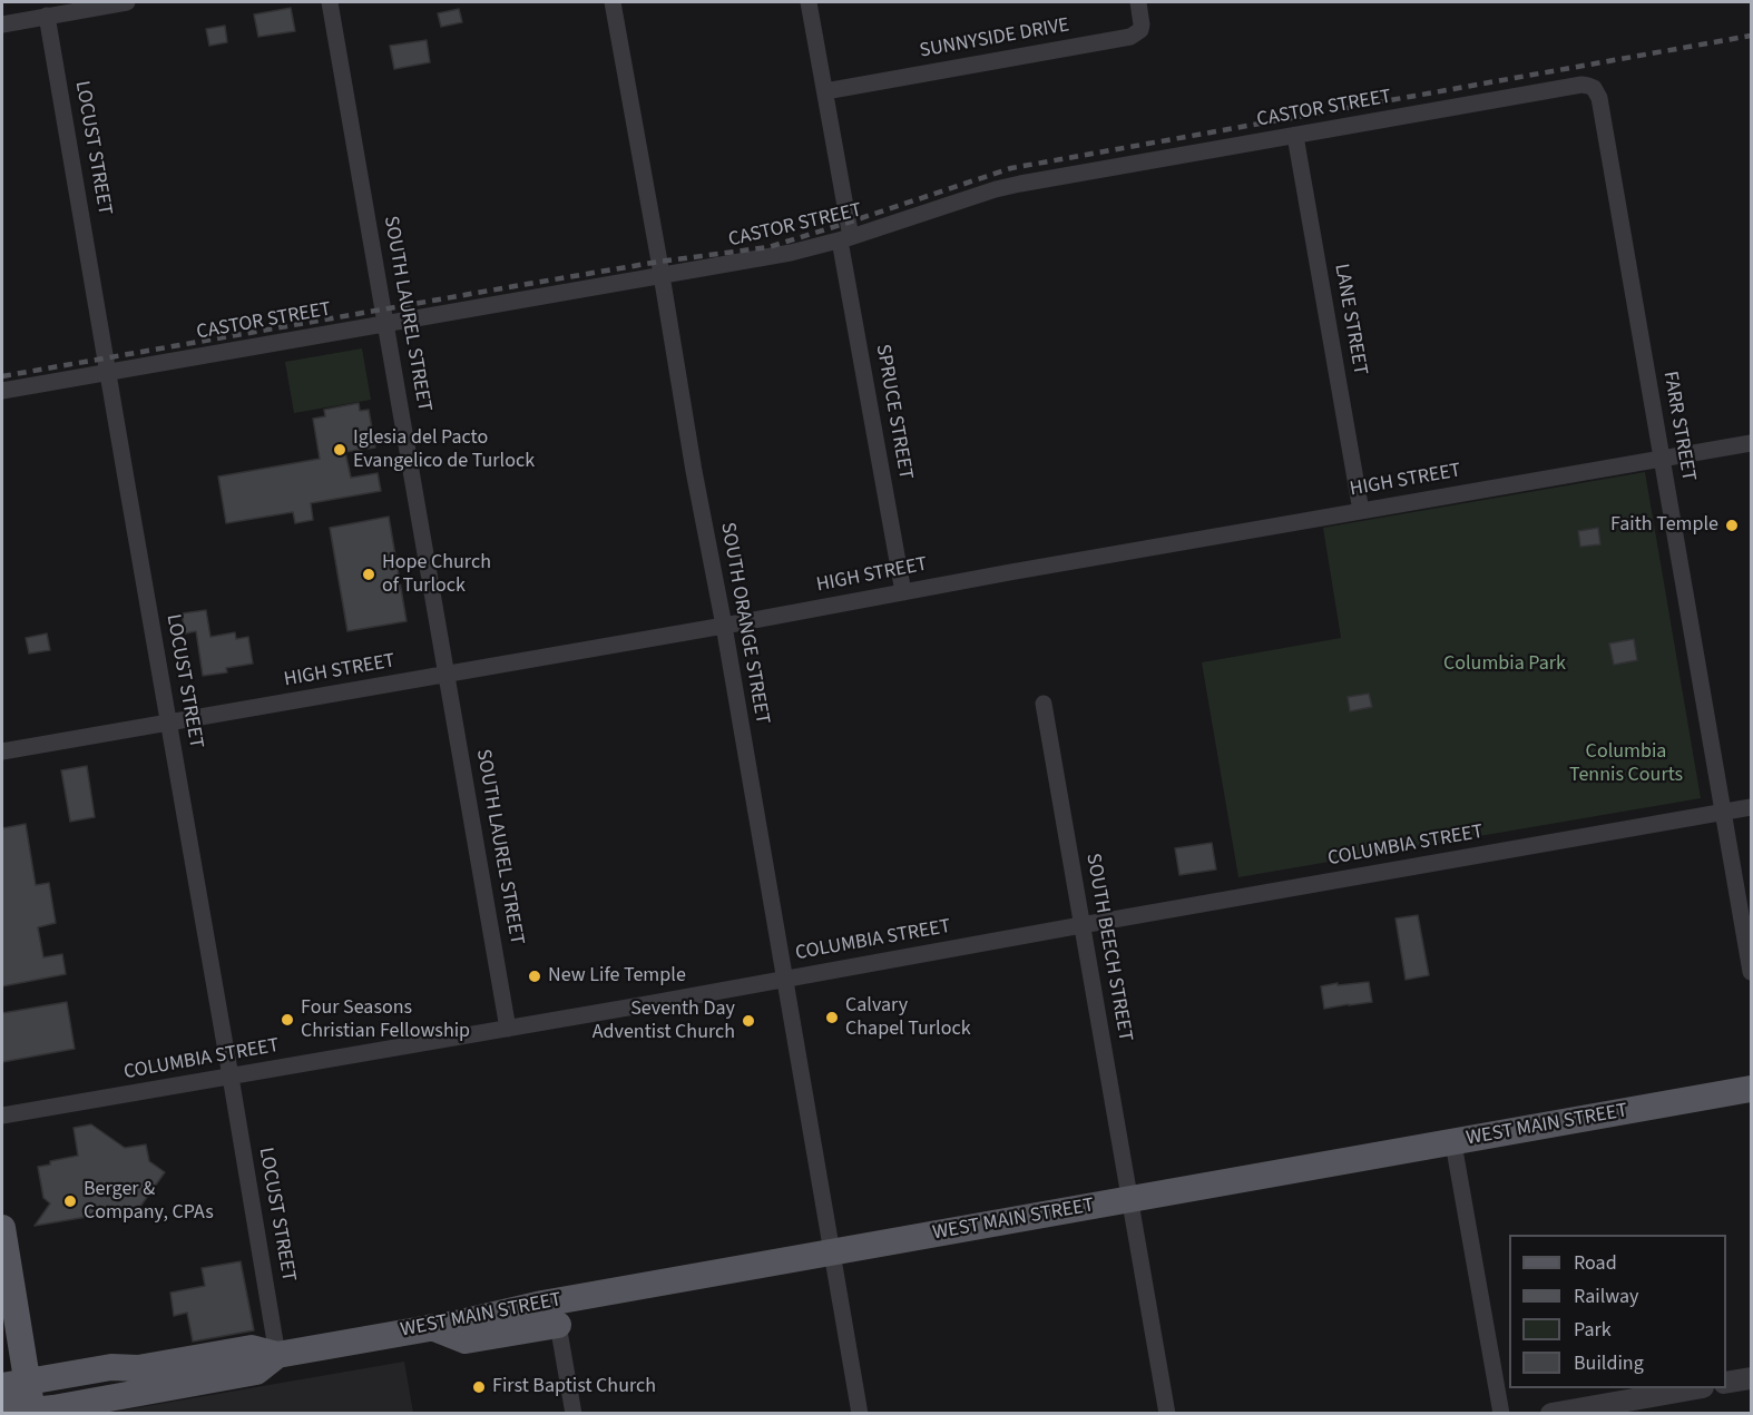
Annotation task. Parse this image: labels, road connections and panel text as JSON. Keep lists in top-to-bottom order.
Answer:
{
  "streets": {
    "main road": ["WEST MAIN STREET"],
    "street": [
      "SUNNYSIDE DRIVE",
      "CASTOR STREET",
      "LOCUST STREET",
      "SOUTH LAUREL STREET",
      "LANE STREET",
      "SPRUCE STREET",
      "FARR STREET",
      "HIGH STREET",
      "SOUTH ORANGE STREET",
      "COLUMBIA STREET",
      "SOUTH BEECH STREET"
    ]
  },
  "crossings": [
    ["SUNNYSIDE DRIVE", "SPRUCE STREET"],
    ["CASTOR STREET", "LOCUST STREET"],
    ["CASTOR STREET", "SOUTH LAUREL STREET"],
    ["CASTOR STREET", "LANE STREET"],
    ["CASTOR STREET", "SPRUCE STREET"],
    ["CASTOR STREET", "FARR STREET"],
    ["CASTOR STREET", "SOUTH ORANGE STREET"],
    ["LOCUST STREET", "HIGH STREET"],
    ["LOCUST STREET", "COLUMBIA STREET"],
    ["LOCUST STREET", "WEST MAIN STREET"],
    ["SOUTH LAUREL STREET", "HIGH STREET"],
    ["SOUTH LAUREL STREET", "COLUMBIA STREET"],
    ["LANE STREET", "HIGH STREET"],
    ["SPRUCE STREET", "HIGH STREET"],
    ["FARR STREET", "HIGH STREET"],
    ["FARR STREET", "COLUMBIA STREET"],
    ["HIGH STREET", "SOUTH ORANGE STREET"],
    ["SOUTH ORANGE STREET", "COLUMBIA STREET"],
    ["SOUTH ORANGE STREET", "WEST MAIN STREET"],
    ["COLUMBIA STREET", "SOUTH BEECH STREET"],
    ["SOUTH BEECH STREET", "WEST MAIN STREET"]
  ],
  "parks": ["Columbia Park", "Columbia Tennis Courts"],
  "places": [
    "Iglesia del Pacto Evangelico de Turlock",
    "Faith Temple",
    "Hope Church of Turlock",
    "New Life Temple",
    "Calvary Chapel Turlock",
    "Four Seasons Christian Fellowship",
    "Seventh Day Adventist Church",
    "Berger & Company, CPAs",
    "First Baptist Church"
  ],
  "legend": [
    "Road",
    "Railway",
    "Park",
    "Building"
  ]
}
